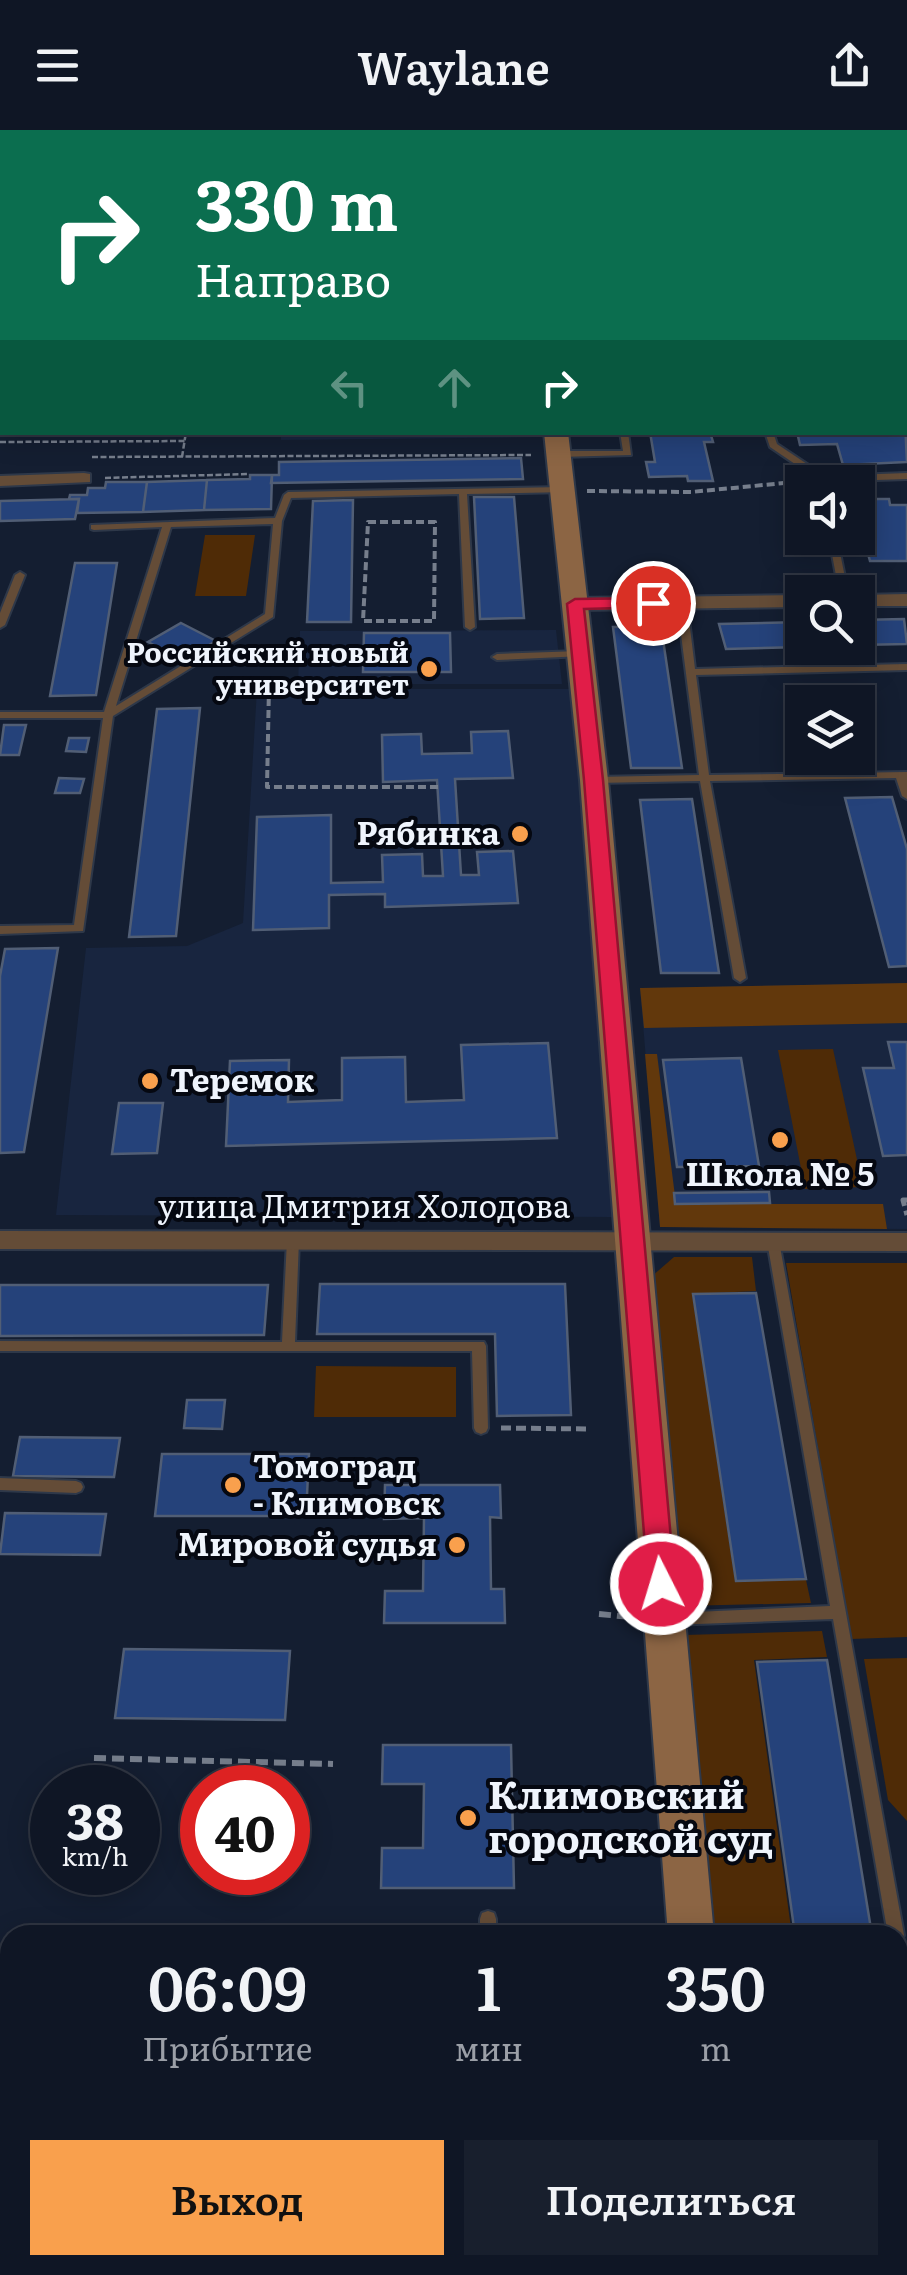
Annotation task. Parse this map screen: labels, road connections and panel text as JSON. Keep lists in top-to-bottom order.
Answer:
{
  "streets": {
    "street": ["улица Дмитрия Холодова"]
  },
  "places": [
    "Российский новый университет",
    "Рябинка",
    "Теремок",
    "Школа № 5",
    "Томоград - Климовск",
    "Мировой судья",
    "Климовский городской суд"
  ],
  "page": {
    "header": "Waylane",
    "turn": ["330 m", "Направо"],
    "speed": "38 km/h",
    "limit": "40",
    "eta": [
      "06:09",
      "Прибытие",
      "1",
      "мин",
      "350",
      "m"
    ],
    "buttons": ["Выход", "Поделиться"]
  }
}
